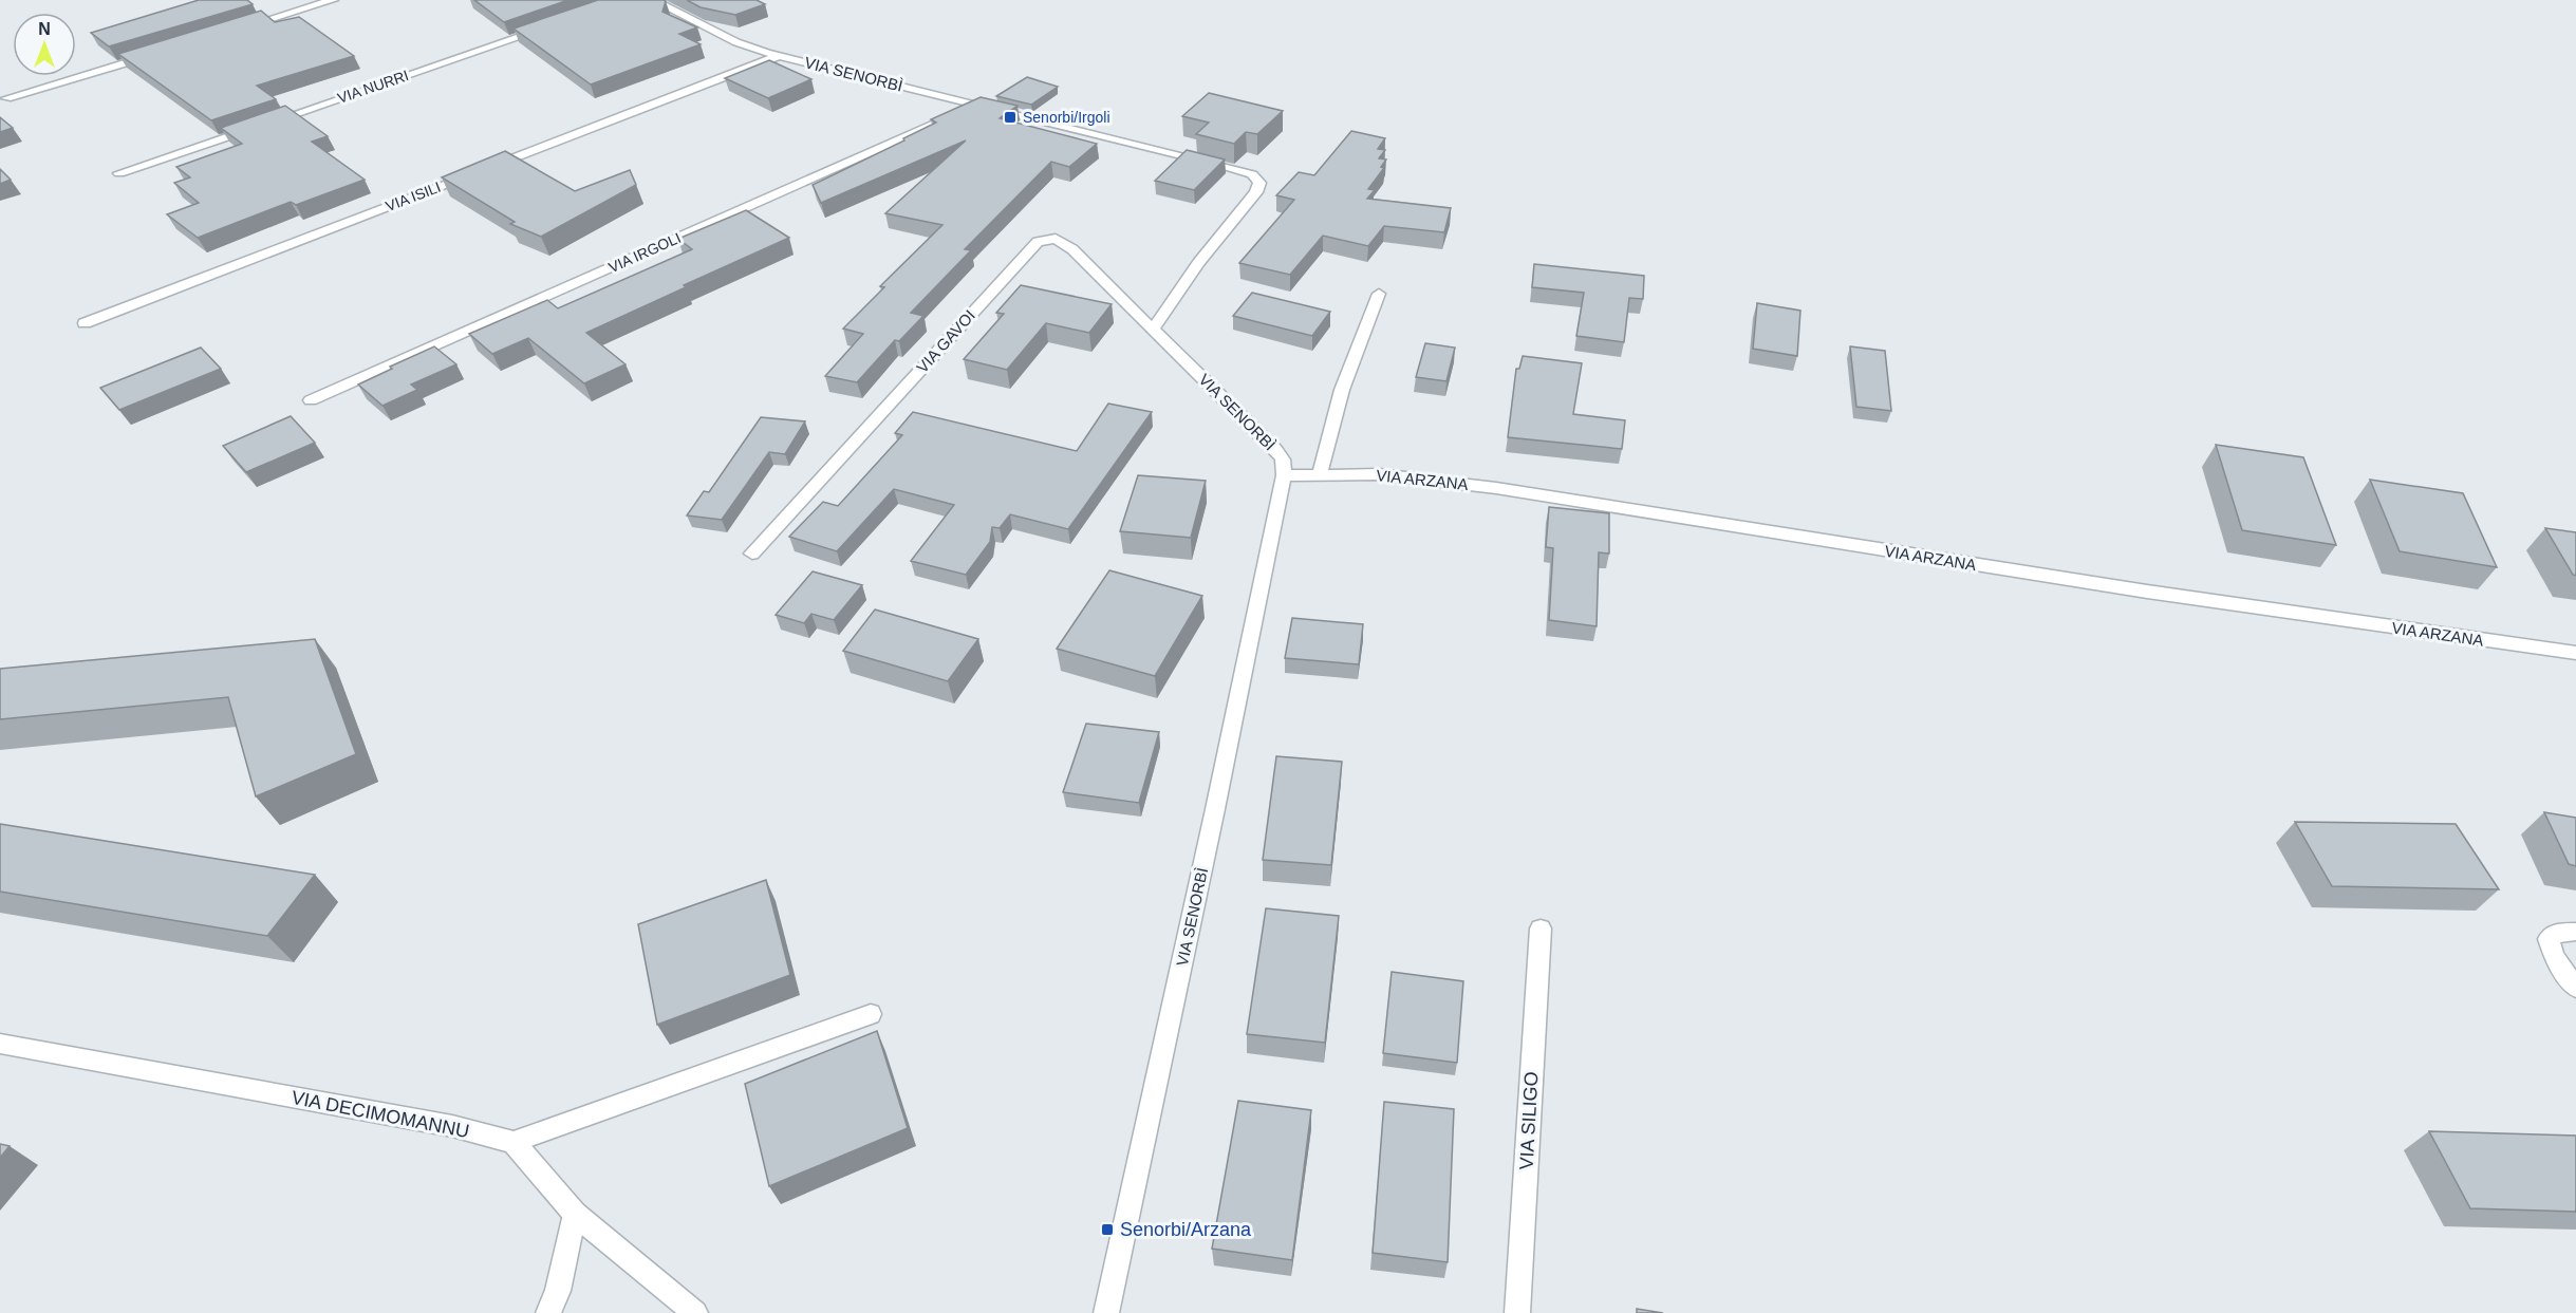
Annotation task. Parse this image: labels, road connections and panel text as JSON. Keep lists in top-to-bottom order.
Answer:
{
  "streets": {
    "street": [
      "VIA SENORBÌ",
      "VIA NURRI",
      "VIA ISILI",
      "VIA IRGOLI",
      "VIA GAVOI",
      "VIA ARZANA",
      "VIA DECIMOMANNU",
      "VIA SILIGO"
    ]
  },
  "crossings": [
    ["VIA SENORBÌ", "VIA ISILI"],
    ["VIA SENORBÌ", "VIA IRGOLI"],
    ["VIA SENORBÌ", "VIA GAVOI"],
    ["VIA SENORBÌ", "VIA ARZANA"]
  ],
  "places": {
    "transit": ["Senorbi/Irgoli", "Senorbi/Arzana"]
  },
  "north": "top"
}
